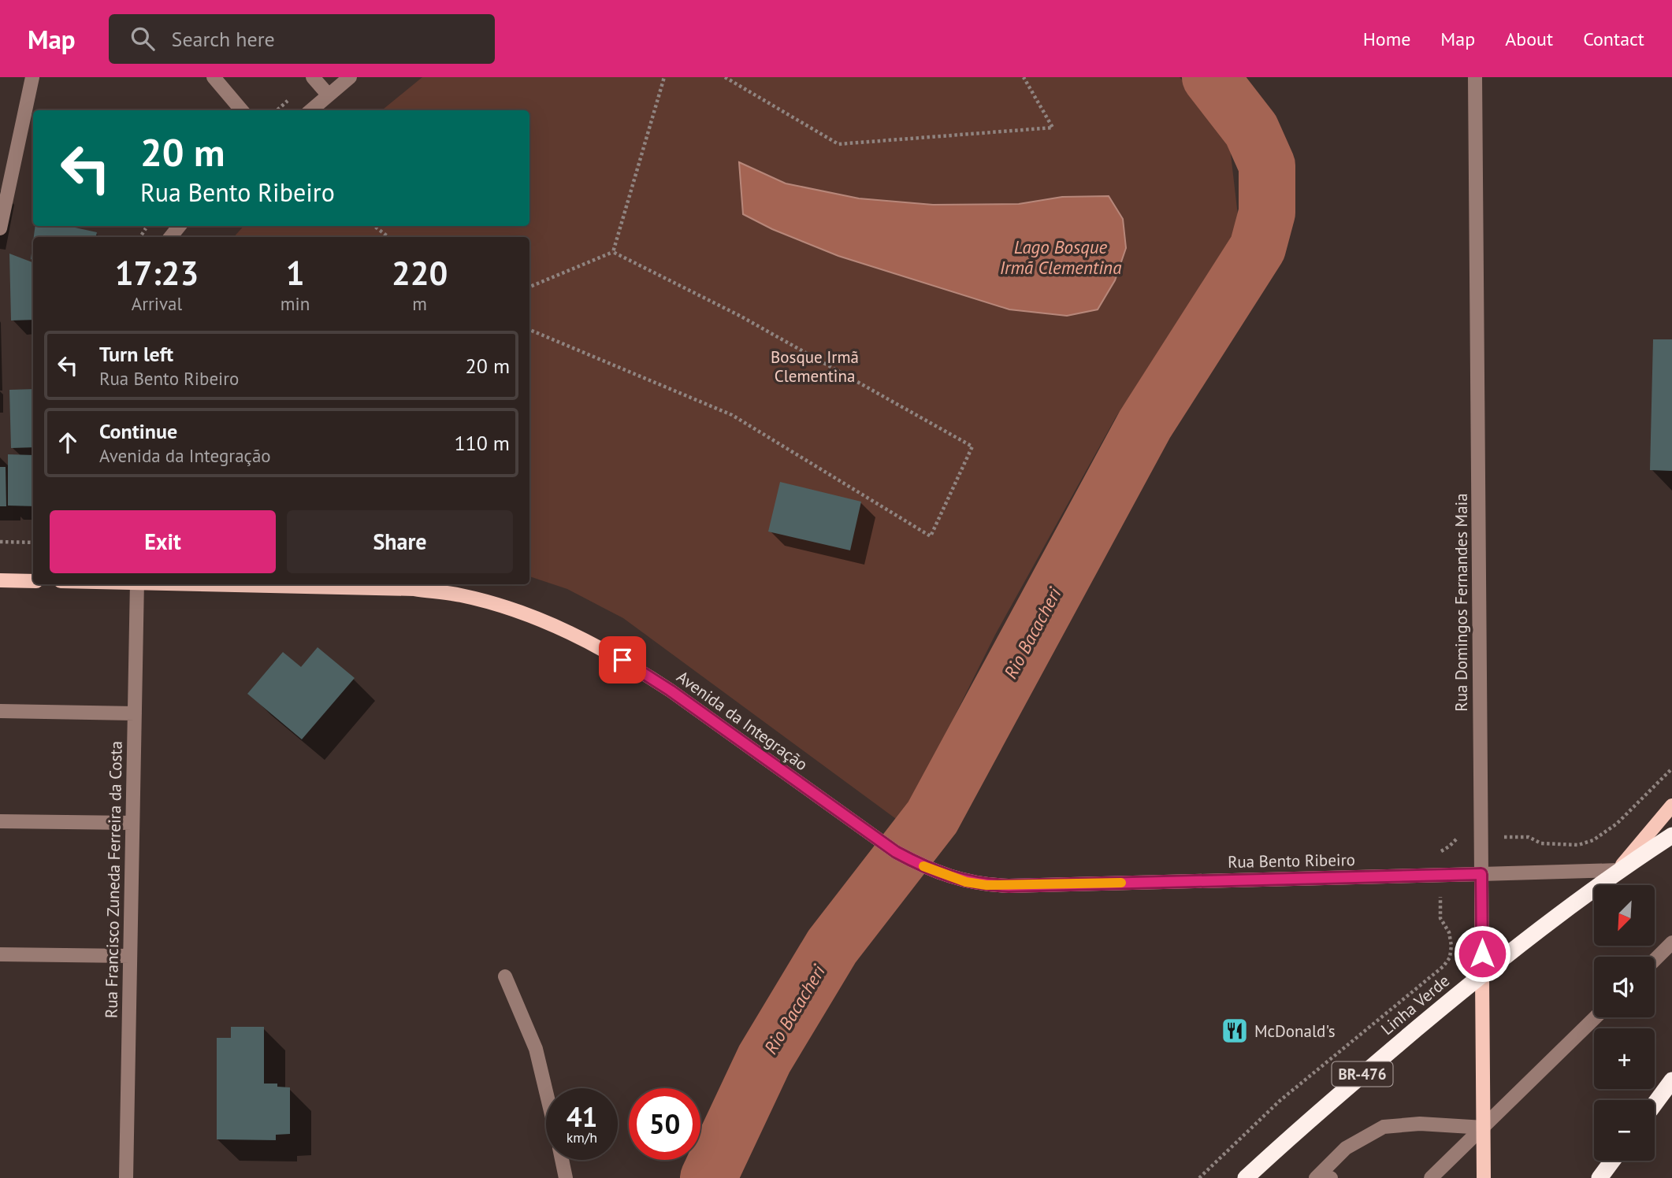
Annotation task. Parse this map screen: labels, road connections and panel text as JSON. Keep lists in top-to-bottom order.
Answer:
{
  "streets": {
    "highway": ["Linha Verde", "BR-476"],
    "main road": ["Rua Domingos Fernandes Maia", "Avenida da Integração", "Rua Bento Ribeiro"],
    "street": ["Rua Francisco Zuneda Ferreira da Costa"]
  },
  "crossings": [
    ["Rua Domingos Fernandes Maia", "Rua Bento Ribeiro"],
    ["Rua Domingos Fernandes Maia", "Linha Verde"],
    ["Avenida da Integração", "Rua Bento Ribeiro"],
    ["Rua Bento Ribeiro", "Linha Verde"]
  ],
  "water": ["Lago Bosque Irmã Clementina", "Rio Bacacheri"],
  "parks": ["Bosque Irmã Clementina"],
  "places": {
    "restaurant": ["McDonald's"]
  },
  "north": "bottom left",
  "page": {
    "header": "Map",
    "search": "Search here",
    "nav": [
      "Home",
      "Map",
      "About",
      "Contact"
    ],
    "turn": ["20 m", "Rua Bento Ribeiro"],
    "eta": [
      "17:23",
      "Arrival",
      "1",
      "min",
      "220",
      "m"
    ],
    "list": [
      {
        "name": "Turn left",
        "note": "Rua Bento Ribeiro",
        "value": "20 m"
      },
      {
        "name": "Continue",
        "note": "Avenida da Integração",
        "value": "110 m"
      }
    ],
    "buttons": ["Exit", "Share"],
    "map_buttons": ["+", "−"],
    "speed": "41 km/h",
    "limit": "50"
  }
}
